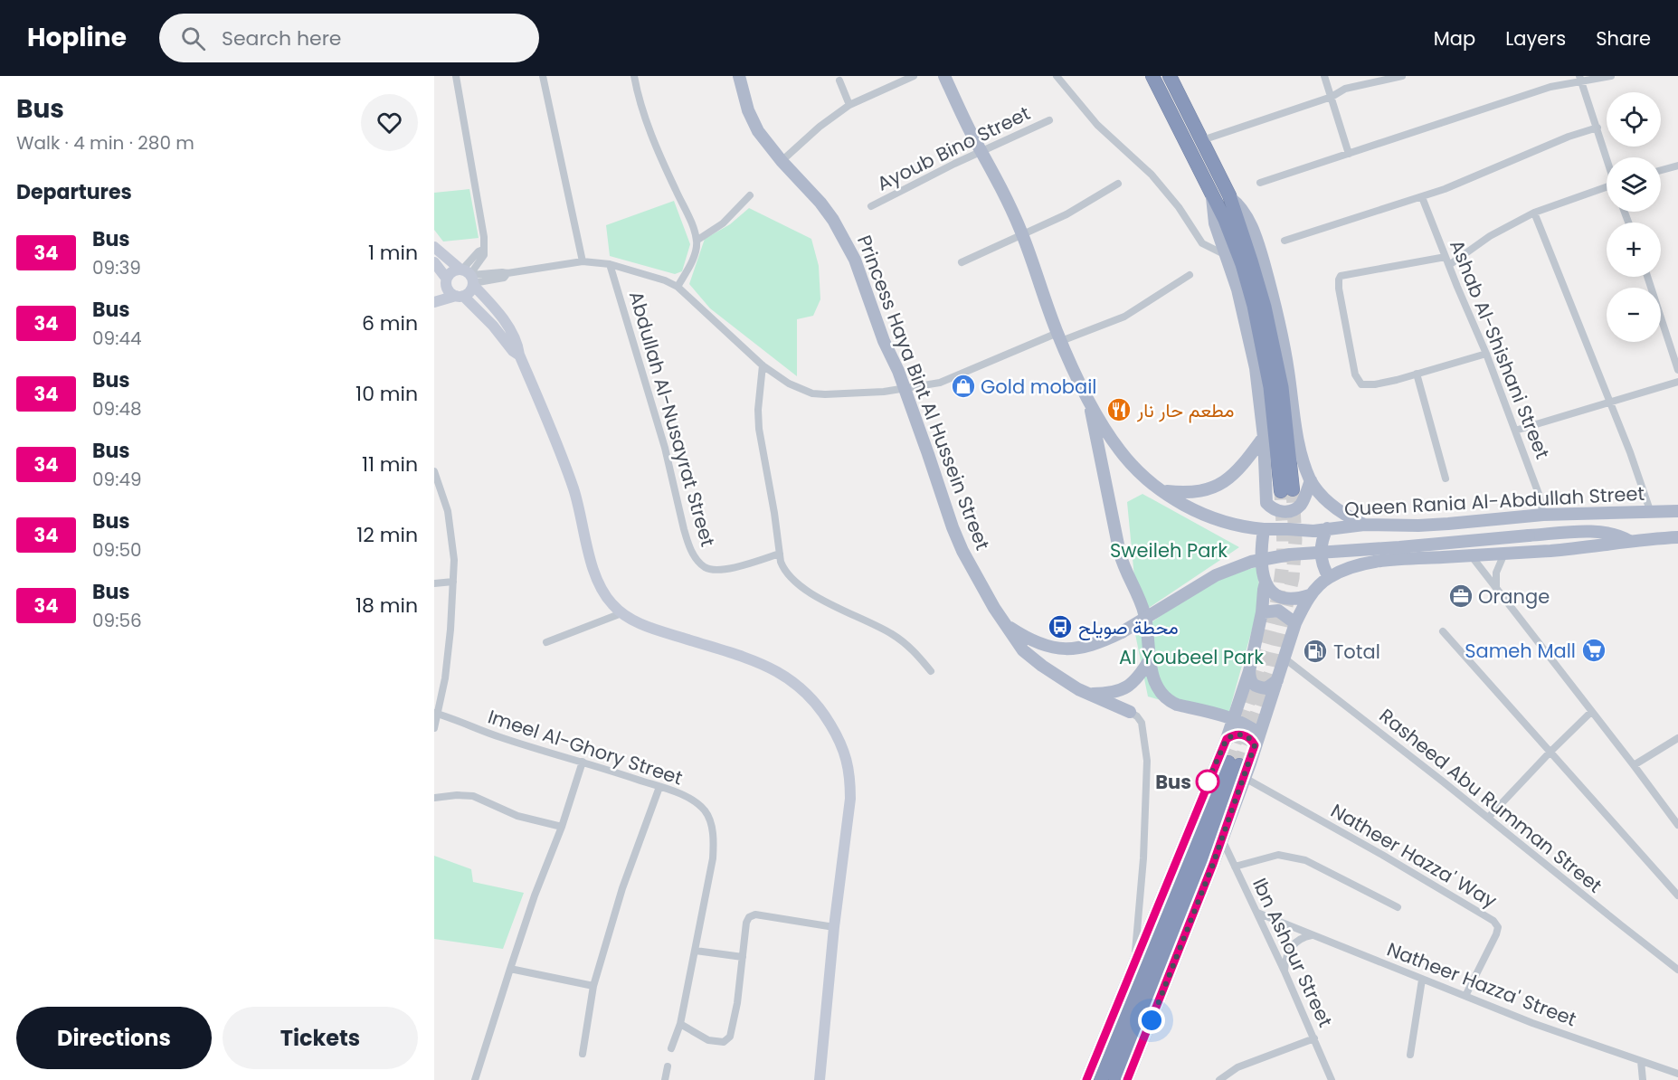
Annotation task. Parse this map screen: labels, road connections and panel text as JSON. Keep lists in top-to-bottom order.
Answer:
{
  "streets": {
    "main road": ["Princess Haya Bint Al Hussein Street", "Queen Rania Al-Abdullah Street"],
    "street": [
      "Ayoub Bino Street",
      "Ashab Al-Shishani Street",
      "Abdullah Al-Nusayrat Street",
      "Imeel Al-Ghory Street",
      "Rasheed Abu Rumman Street",
      "Natheer Hazza' Way",
      "Ibn Ashour Street",
      "Natheer Hazza' Street"
    ]
  },
  "crossings": [
    ["Ashab Al-Shishani Street", "Queen Rania Al-Abdullah Street"],
    ["Natheer Hazza' Way", "Natheer Hazza' Street"],
    ["Ibn Ashour Street", "Natheer Hazza' Street"]
  ],
  "parks": ["Sweileh Park", "Al Youbeel Park"],
  "places": {
    "shop": ["Gold mobail"],
    "restaurant": ["مطعم حار نار"],
    "office": ["Orange"],
    "bus stop": ["محطة صويلح"],
    "supermarket": ["Sameh Mall"],
    "fuel station": ["Total"],
    "other": ["Bus"]
  },
  "lines": ["bus line 34"],
  "page": {
    "header": "Hopline",
    "search": "Search here",
    "nav": ["Map", "Layers", "Share"],
    "heading": [
      ["Bus", "Walk · 4 min · 280 m"],
      "Departures"
    ],
    "map_buttons": ["+", "−"],
    "list": [
      {
        "mark": "34",
        "name": "Bus",
        "note": "09:39",
        "value": "1 min"
      },
      {
        "mark": "34",
        "name": "Bus",
        "note": "09:44",
        "value": "6 min"
      },
      {
        "mark": "34",
        "name": "Bus",
        "note": "09:48",
        "value": "10 min"
      },
      {
        "mark": "34",
        "name": "Bus",
        "note": "09:49",
        "value": "11 min"
      },
      {
        "mark": "34",
        "name": "Bus",
        "note": "09:50",
        "value": "12 min"
      },
      {
        "mark": "34",
        "name": "Bus",
        "note": "09:56",
        "value": "18 min"
      }
    ],
    "buttons": ["Directions", "Tickets"]
  }
}
